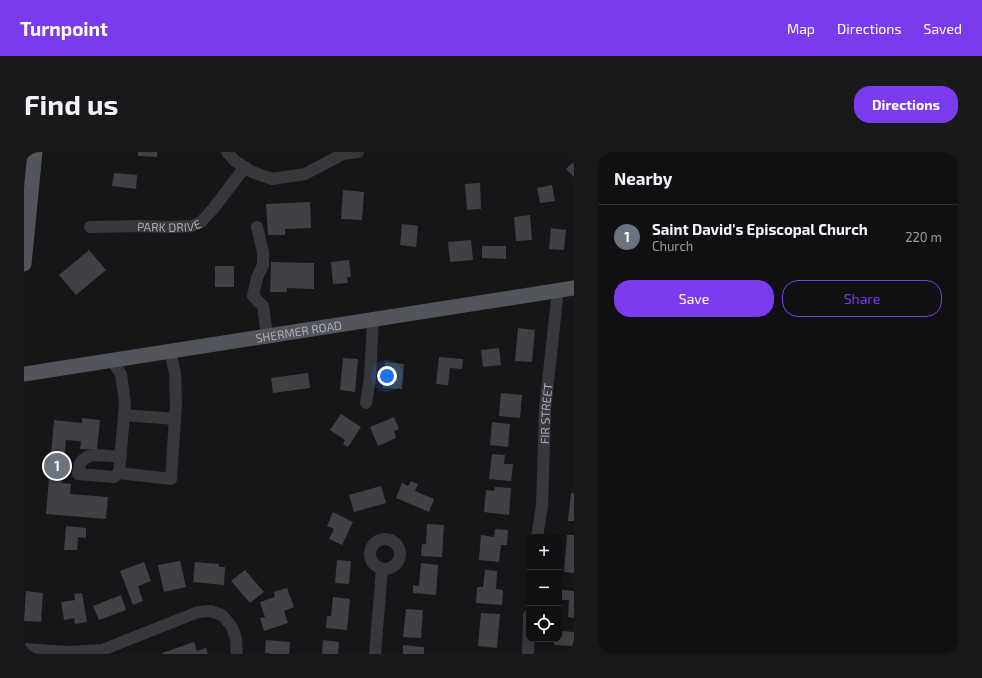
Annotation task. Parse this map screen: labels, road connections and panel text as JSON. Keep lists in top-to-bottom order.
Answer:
{
  "streets": {
    "main road": ["SHERMER ROAD"],
    "street": ["PARK DRIVE", "FIR STREET"]
  },
  "crossings": [
    ["SHERMER ROAD", "FIR STREET"]
  ],
  "page": {
    "header": "Turnpoint",
    "nav": ["Map", "Directions", "Saved"],
    "buttons": [
      "Directions",
      ["Save", "Share"]
    ],
    "title": "Find us",
    "heading": "Nearby",
    "list": [
      {
        "mark": "1",
        "name": "Saint David's Episcopal Church",
        "note": "Church",
        "value": "220 m"
      }
    ],
    "pins": "1",
    "map_buttons": ["+", "−"]
  }
}
